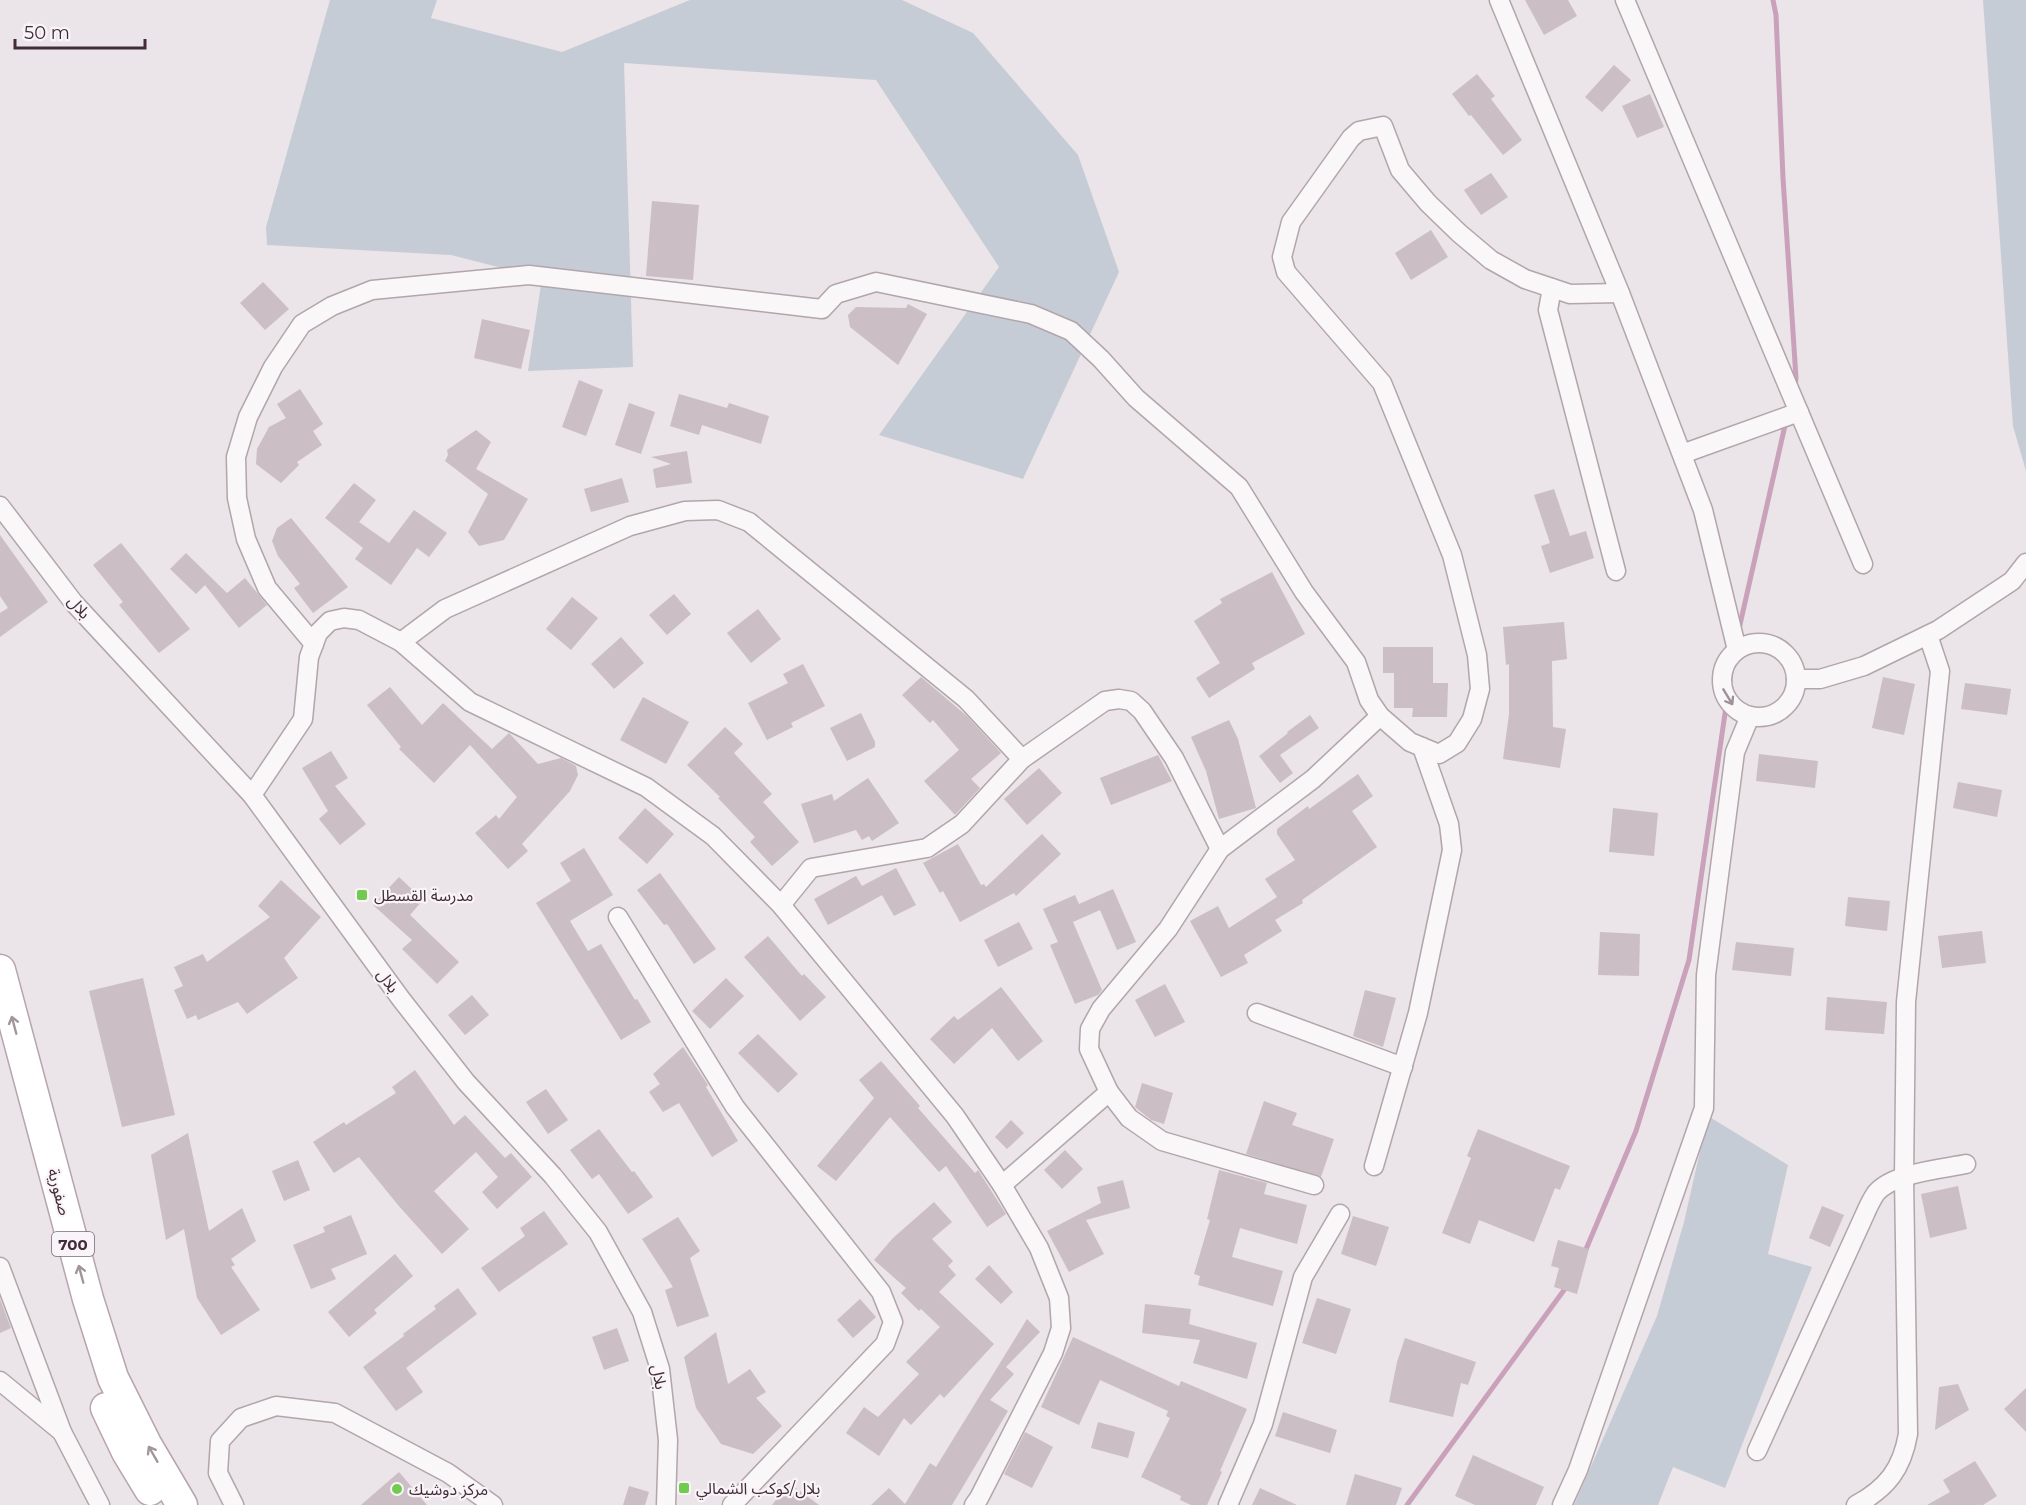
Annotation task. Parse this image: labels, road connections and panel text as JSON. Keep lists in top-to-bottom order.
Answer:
{
  "streets": {
    "main road": ["صفورية", "700"],
    "street": ["بلال"]
  },
  "places": {
    "transit": ["مدرسة القسطل", "بلال/كوكب الشمالي"],
    "other": ["مركز دوشيك"]
  },
  "scale_bar": "50 m"
}
